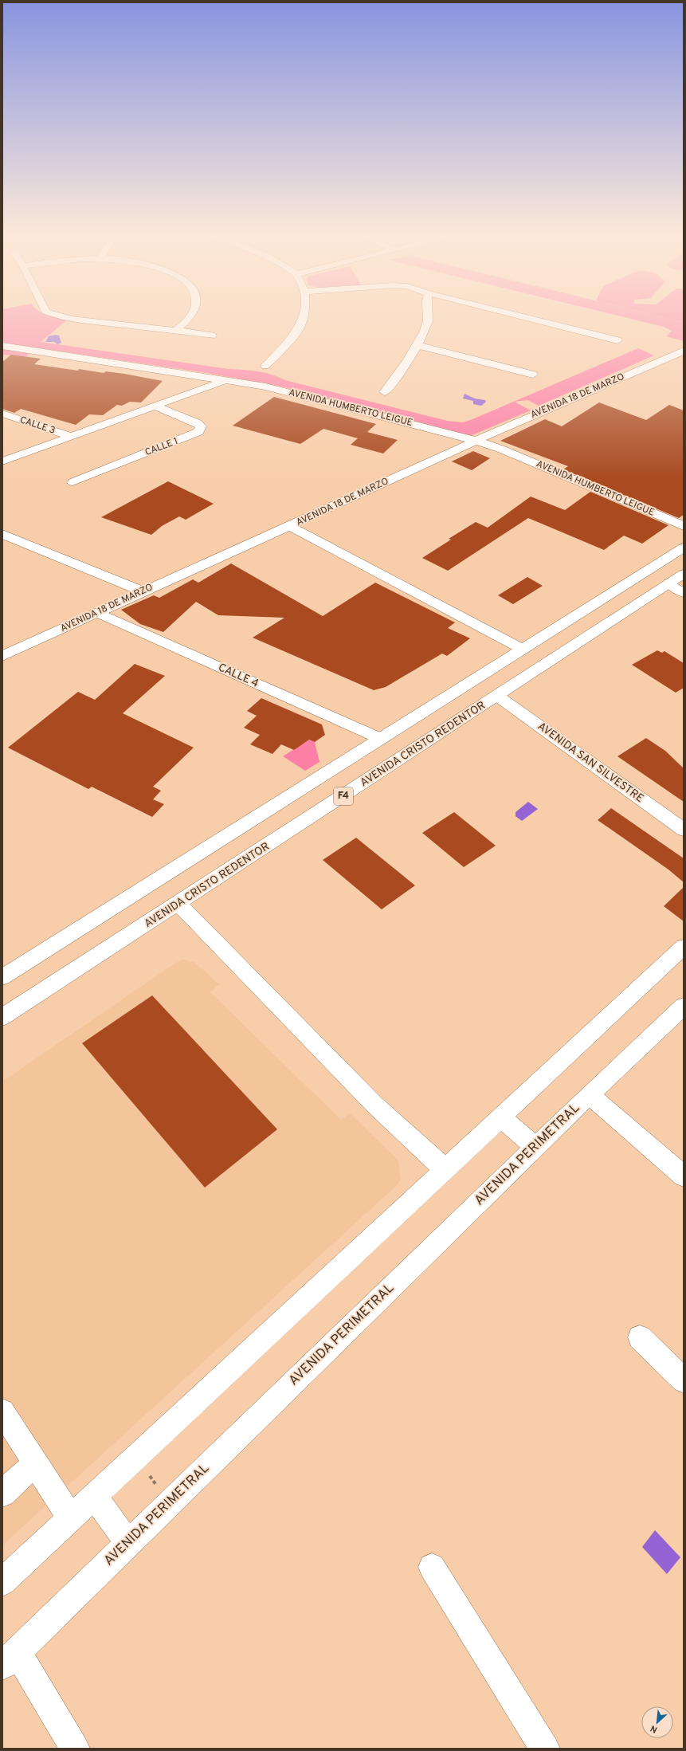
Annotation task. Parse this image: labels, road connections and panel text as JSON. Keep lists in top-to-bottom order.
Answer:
{
  "streets": {
    "main road": [
      "AVENIDA 18 DE MARZO",
      "AVENIDA HUMBERTO LEIGUE",
      "CALLE 3",
      "CALLE 1",
      "CALLE 4",
      "AVENIDA CRISTO REDENTOR",
      "AVENIDA SAN SILVESTRE",
      "F4",
      "AVENIDA PERIMETRAL"
    ]
  },
  "crossings": [
    ["AVENIDA 18 DE MARZO", "AVENIDA HUMBERTO LEIGUE"],
    ["AVENIDA 18 DE MARZO", "CALLE 4"],
    ["CALLE 4", "F4"],
    ["AVENIDA CRISTO REDENTOR", "AVENIDA SAN SILVESTRE"]
  ],
  "north": "bottom left"
}
